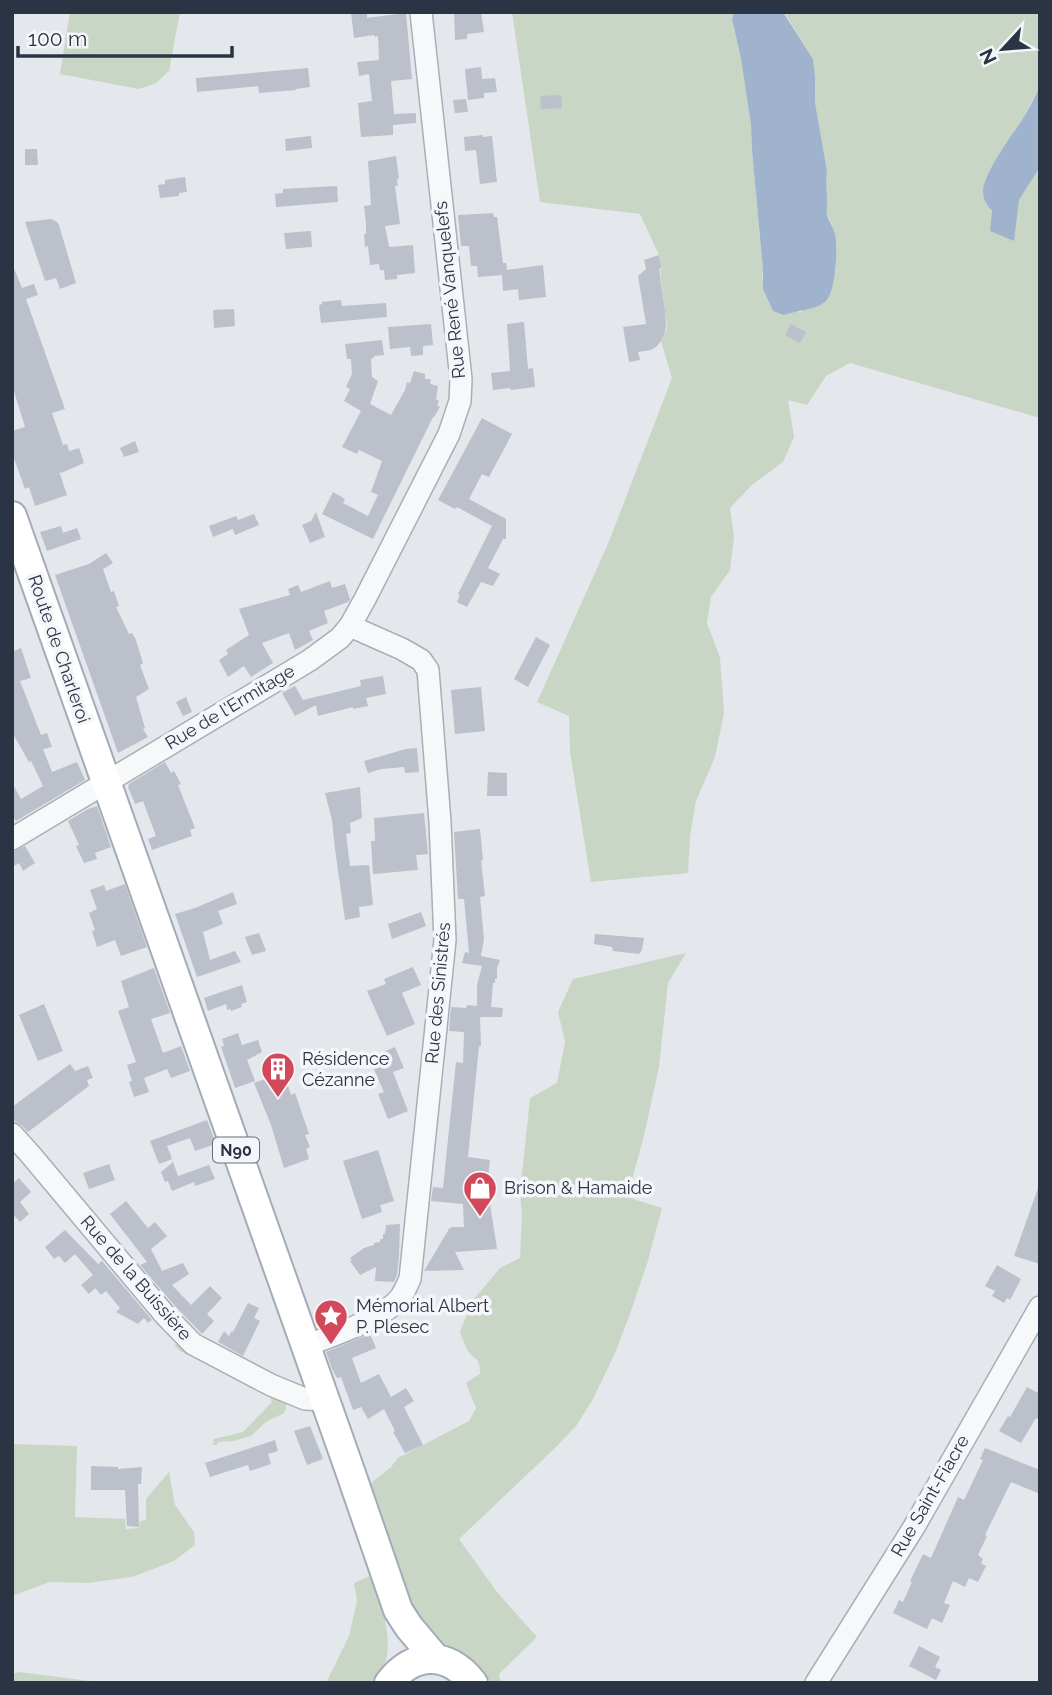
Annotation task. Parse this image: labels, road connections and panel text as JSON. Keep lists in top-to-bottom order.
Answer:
{
  "streets": {
    "main road": ["Route de Charleroi", "N90"],
    "street": [
      "Rue René Vanquelefs",
      "Rue de l'Ermitage",
      "Rue des Sinistrés",
      "Rue de la Buissière",
      "Rue Saint-Fiacre"
    ]
  },
  "crossings": [
    ["Rue René Vanquelefs", "Rue de l'Ermitage"],
    ["Rue René Vanquelefs", "Rue des Sinistrés"],
    ["Route de Charleroi", "Rue de l'Ermitage"],
    ["Route de Charleroi", "N90"],
    ["Rue de l'Ermitage", "Rue des Sinistrés"],
    ["Rue de l'Ermitage", "N90"],
    ["Rue des Sinistrés", "N90"],
    ["N90", "Rue de la Buissière"]
  ],
  "places": {
    "building": ["Résidence Cézanne"],
    "shop": ["Brison & Hamaide"],
    "place": ["Mémorial Albert P. Plesec"]
  },
  "scale_bar": "100 m",
  "north": "bottom left"
}
